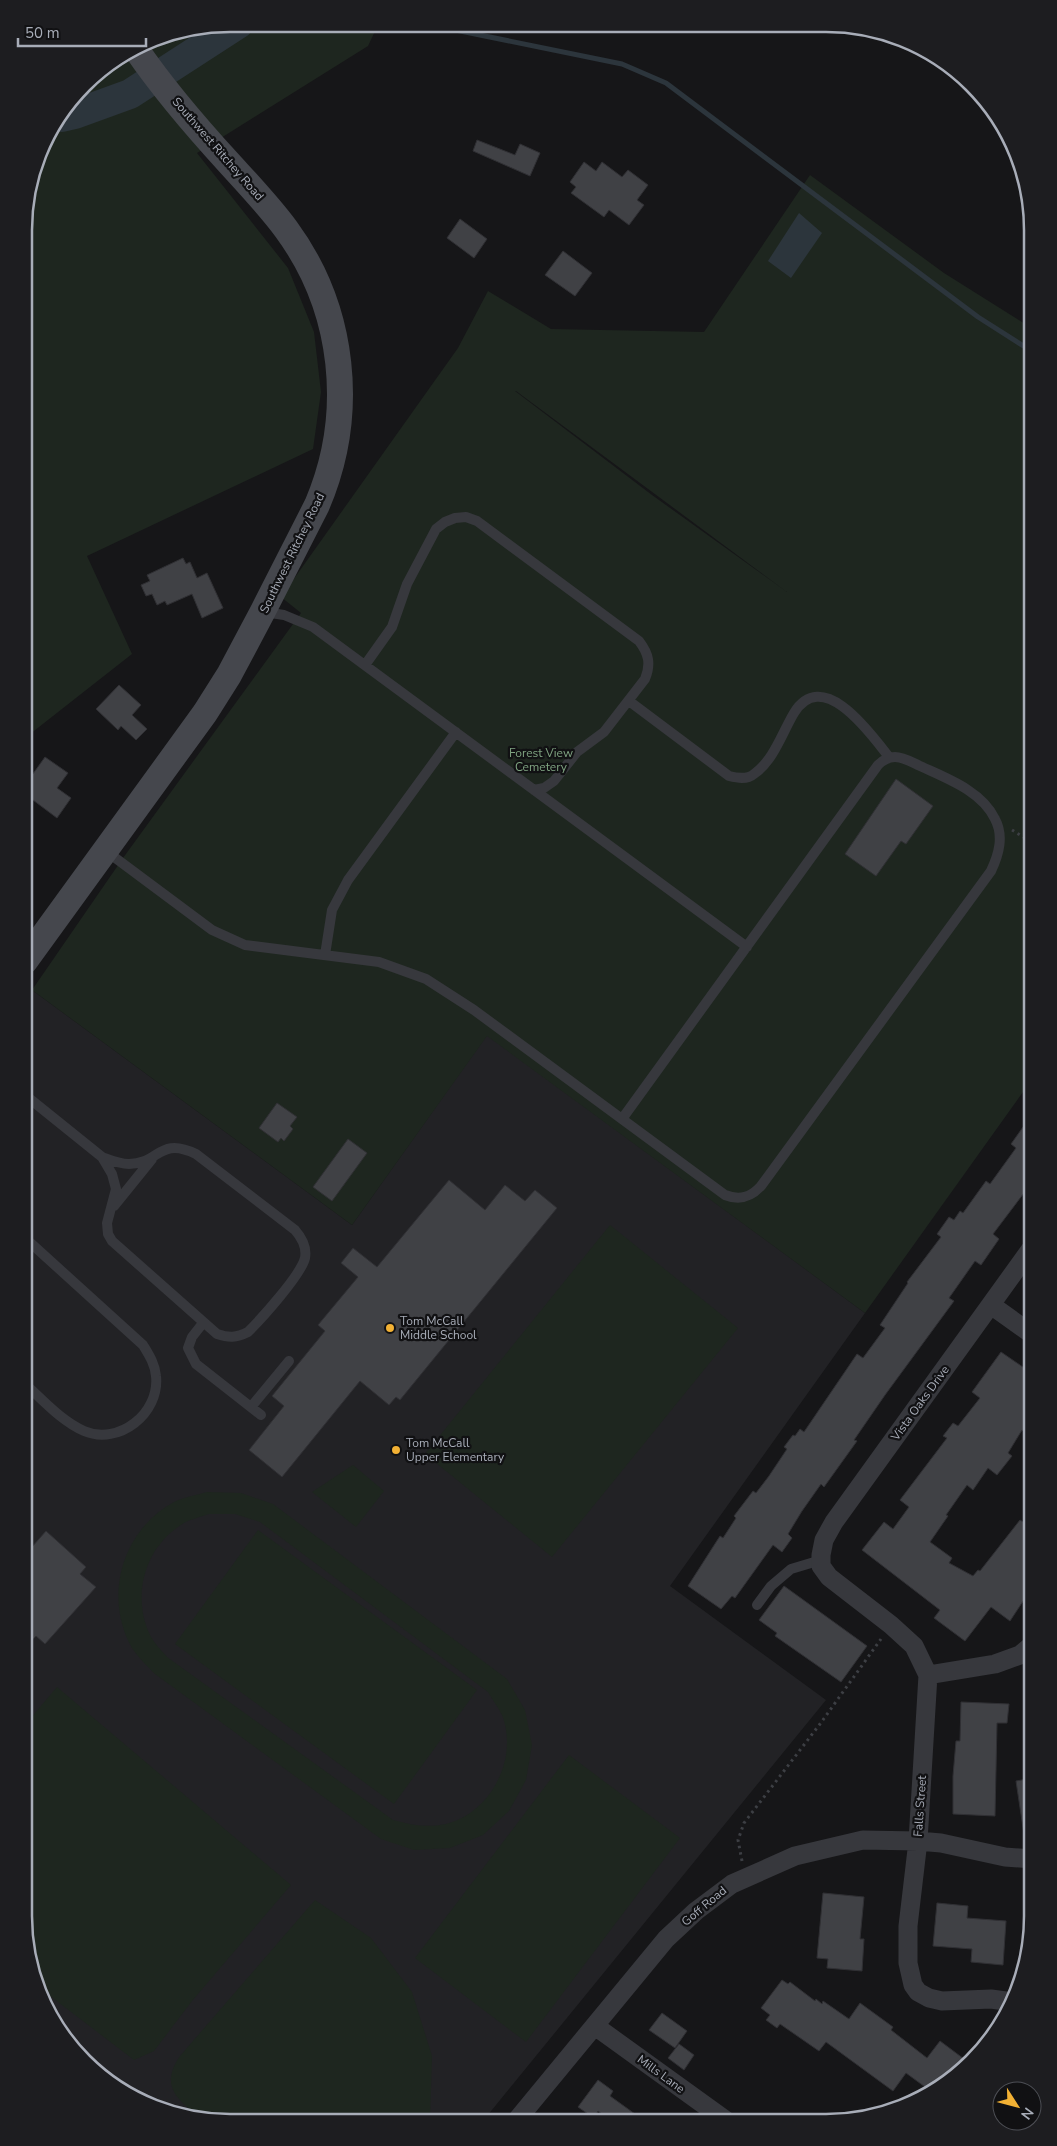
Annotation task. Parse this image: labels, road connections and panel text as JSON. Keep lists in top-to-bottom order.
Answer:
{
  "streets": {
    "street": [
      "Southwest Ritchey Road",
      "Vista Oaks Drive",
      "Falls Street",
      "Goff Road",
      "Mills Lane"
    ]
  },
  "crossings": [
    ["Vista Oaks Drive", "Falls Street"],
    ["Falls Street", "Goff Road"],
    ["Goff Road", "Mills Lane"]
  ],
  "parks": ["Forest View Cemetery"],
  "places": ["Tom McCall Middle School", "Tom McCall Upper Elementary"],
  "scale_bar": "50 m",
  "north": "bottom right"
}
